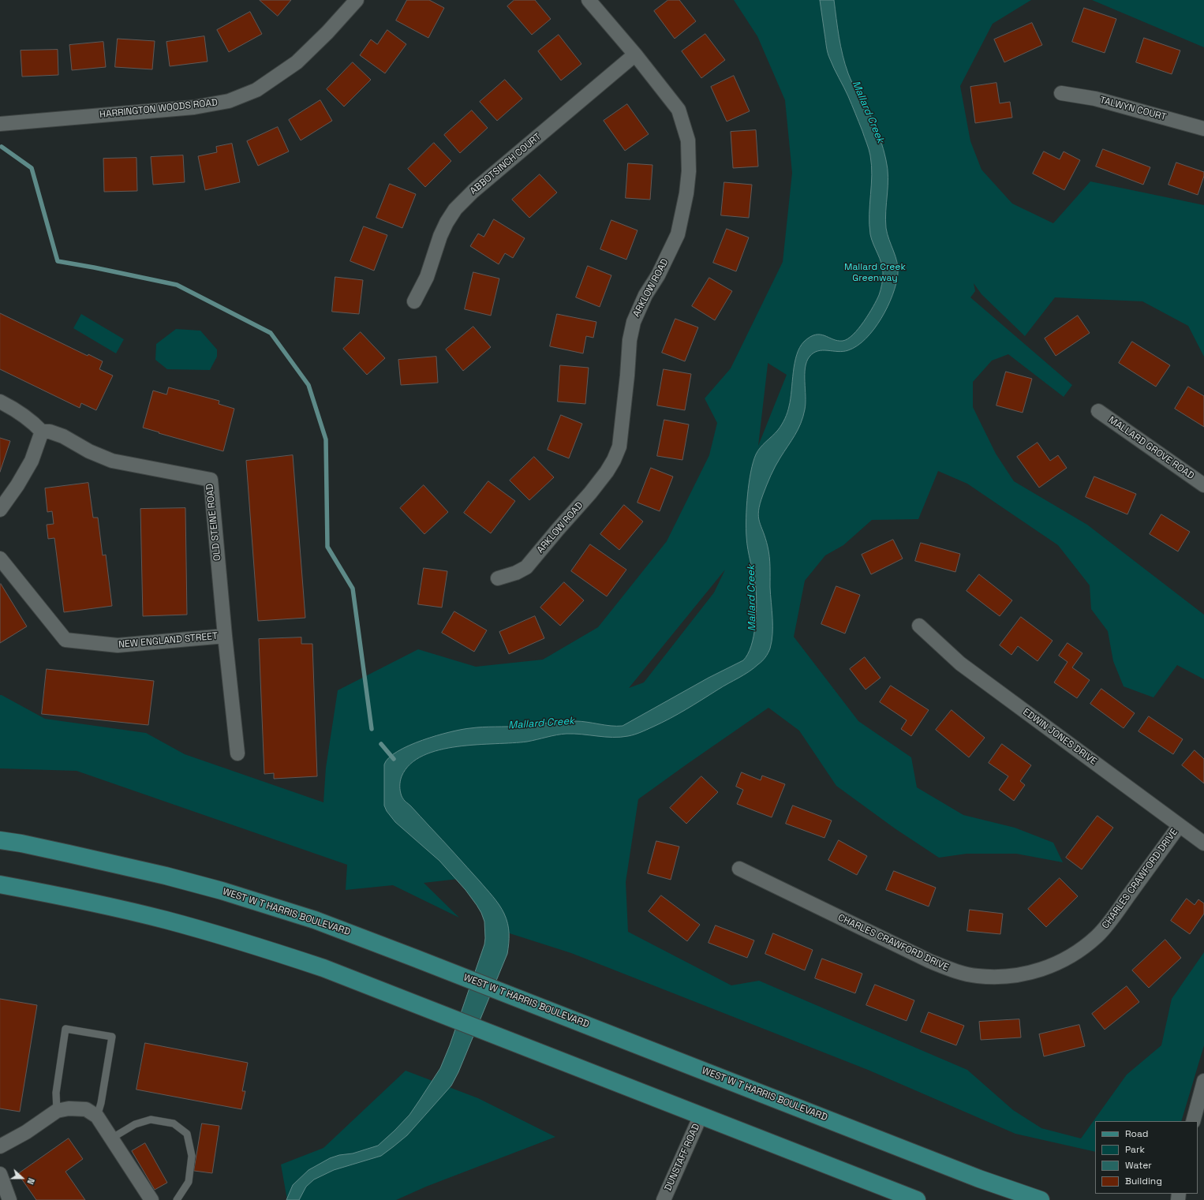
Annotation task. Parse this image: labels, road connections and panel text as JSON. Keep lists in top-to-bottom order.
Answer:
{
  "streets": {
    "main road": ["WEST W T HARRIS BOULEVARD"],
    "street": [
      "HARRINGTON WOODS ROAD",
      "TALWYN COURT",
      "ABBOTSINCH COURT",
      "ARKLOW ROAD",
      "MALLARD GROVE ROAD",
      "OLD STEINE ROAD",
      "NEW ENGLAND STREET",
      "EDWIN JONES DRIVE",
      "CHARLES CRAWFORD DRIVE",
      "DUNSTAFF ROAD"
    ]
  },
  "crossings": [
    ["ABBOTSINCH COURT", "ARKLOW ROAD"],
    ["OLD STEINE ROAD", "NEW ENGLAND STREET"],
    ["EDWIN JONES DRIVE", "CHARLES CRAWFORD DRIVE"]
  ],
  "water": ["Mallard Creek"],
  "parks": ["Mallard Creek Greenway"],
  "legend": [
    "Road",
    "Park",
    "Water",
    "Building"
  ],
  "north": "right"
}
